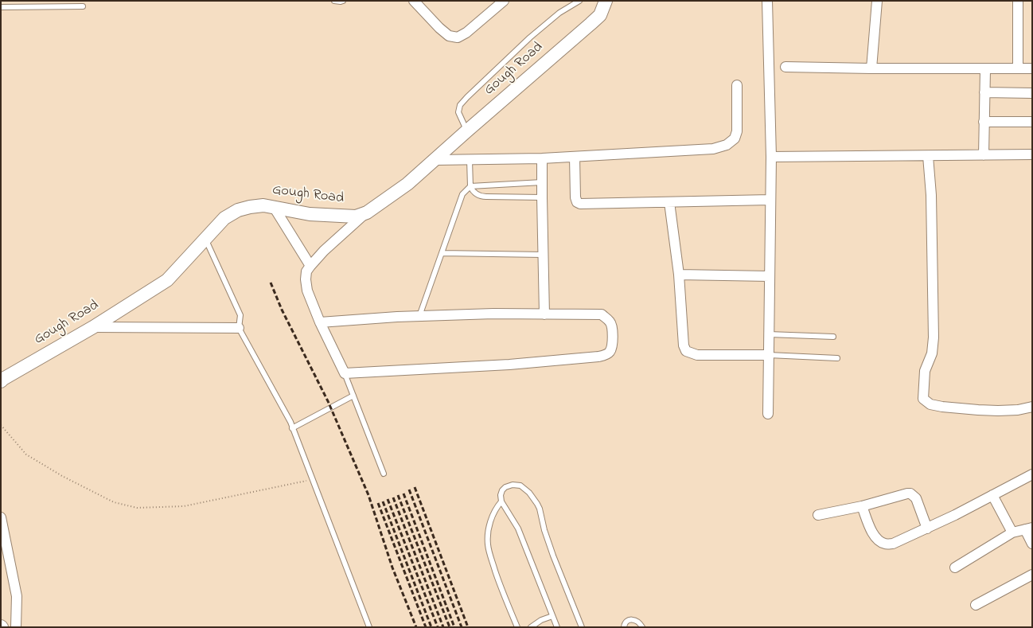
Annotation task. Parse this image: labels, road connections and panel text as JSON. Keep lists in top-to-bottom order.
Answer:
{
  "streets": {
    "street": ["Gough Road"]
  }
}
